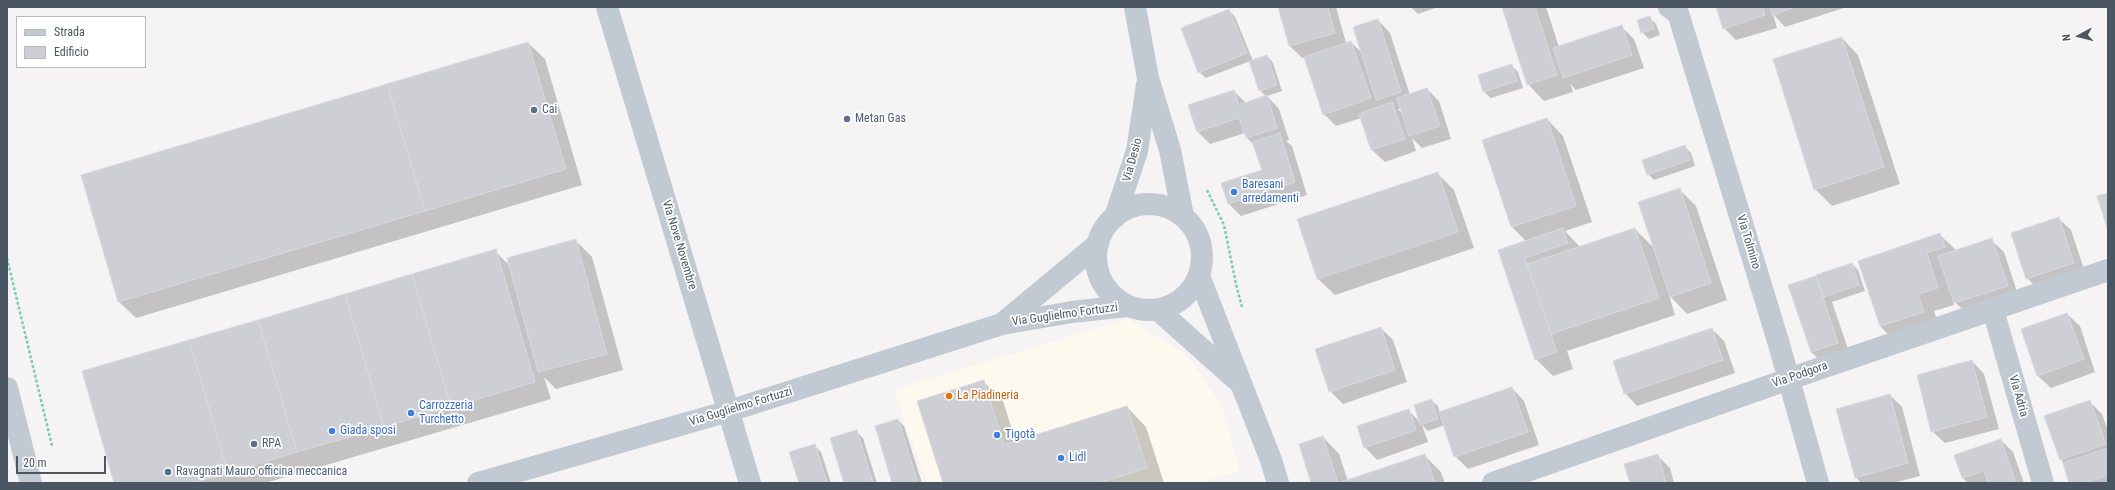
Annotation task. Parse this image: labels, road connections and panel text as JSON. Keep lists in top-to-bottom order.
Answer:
{
  "streets": {
    "street": [
      "Via Desio",
      "Via Tolmino",
      "Via Nove Novembre",
      "Via Guglielmo Fortuzzi",
      "Via Podgora",
      "Via Adria"
    ]
  },
  "crossings": [
    ["Via Desio", "Via Guglielmo Fortuzzi"],
    ["Via Tolmino", "Via Podgora"],
    ["Via Nove Novembre", "Via Guglielmo Fortuzzi"],
    ["Via Podgora", "Via Adria"]
  ],
  "places": [
    "Cai",
    "Metan Gas",
    "Baresani arredamenti",
    "La Piadineria",
    "Carrozzeria Turchetto",
    "Giada sposi",
    "Tigotà",
    "RPA",
    "Lidl",
    "Ravagnati Mauro officina meccanica"
  ],
  "legend": ["Strada", "Edificio"],
  "scale_bar": "20 m",
  "north": "left"
}
